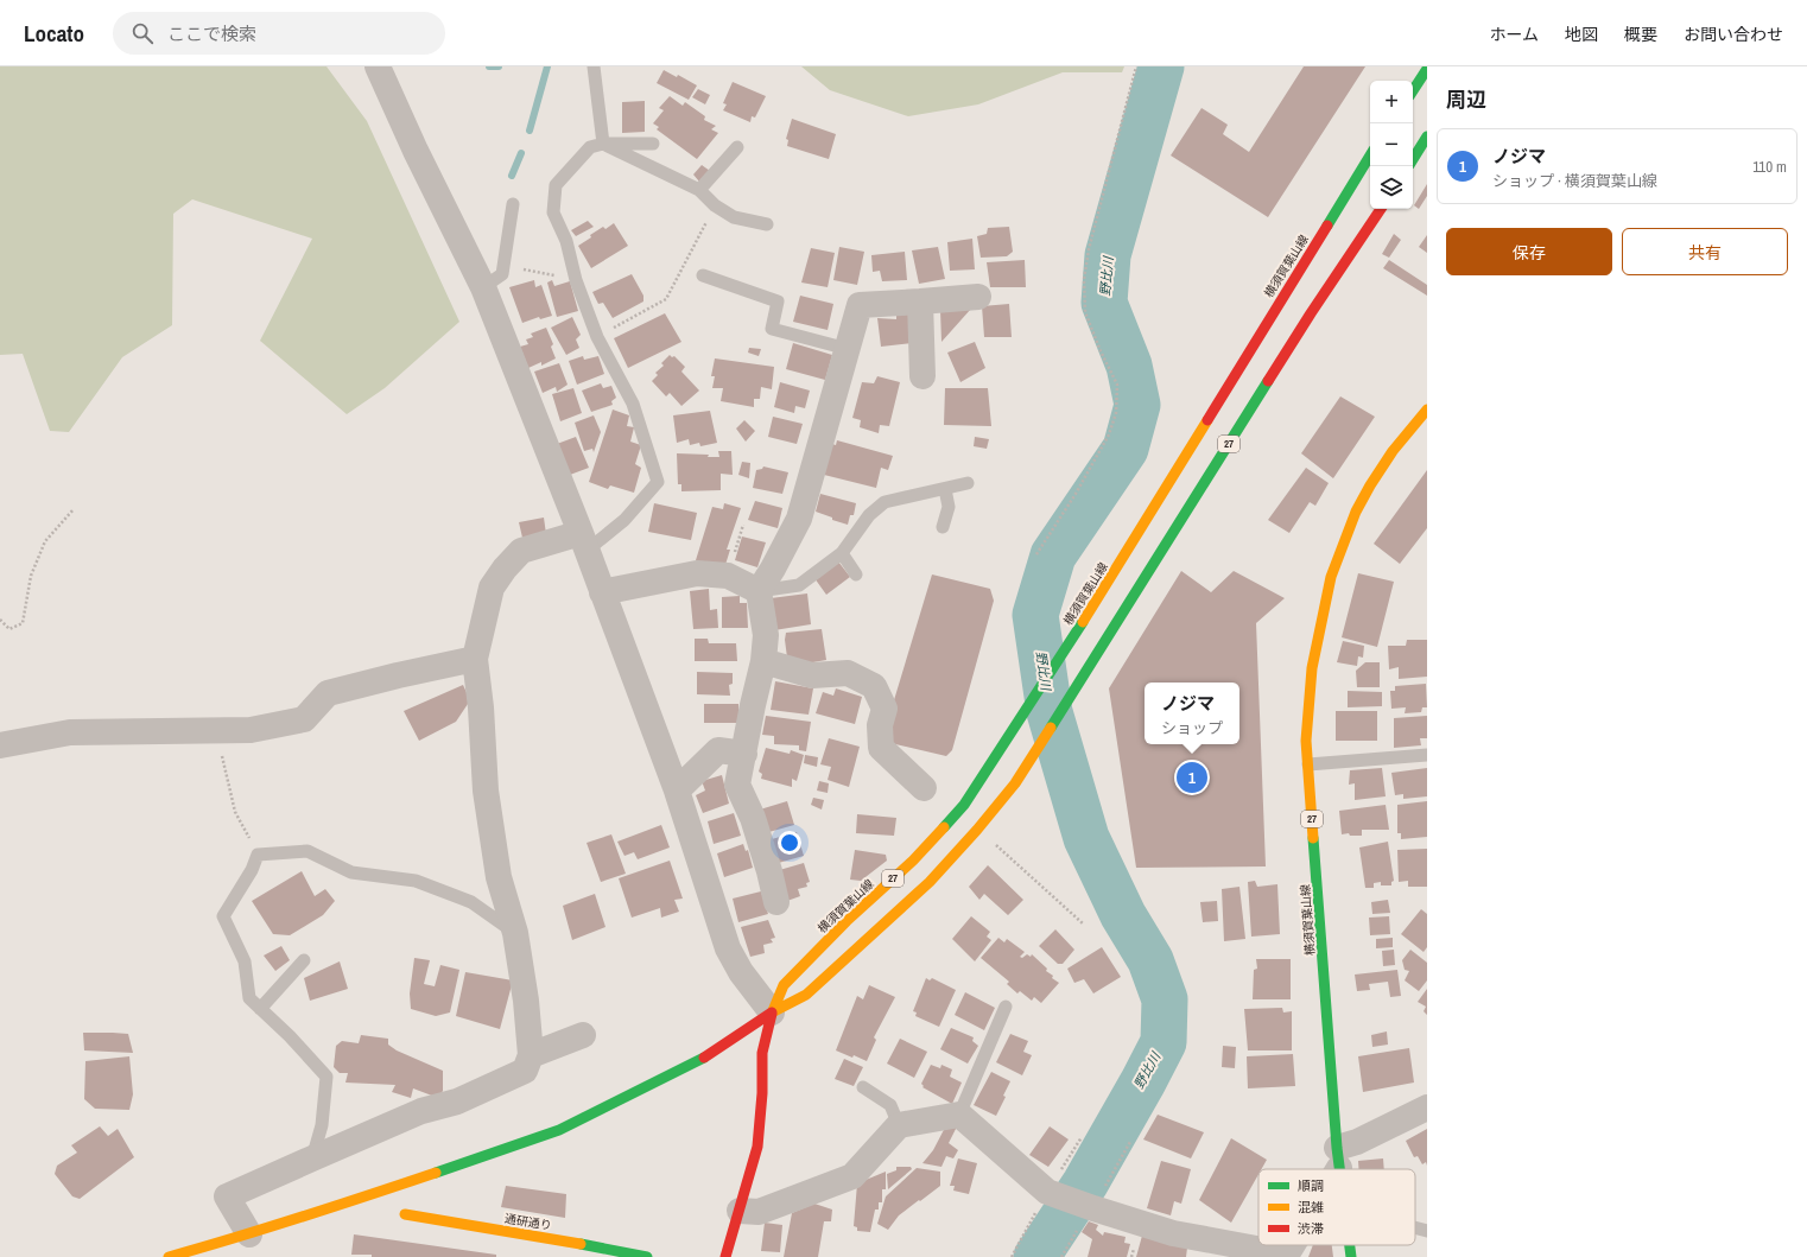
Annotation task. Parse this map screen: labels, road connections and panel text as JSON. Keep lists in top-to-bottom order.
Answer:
{
  "streets": {
    "main road": ["横須賀葉山線", "27", "通研通り"]
  },
  "crossings": [
    ["横須賀葉山線", "27"]
  ],
  "water": ["野比川"],
  "legend": ["順調", "混雑", "渋滞"],
  "page": {
    "header": "Locato",
    "search": "ここで検索",
    "nav": [
      "ホーム",
      "地図",
      "概要",
      "お問い合わせ"
    ],
    "heading": "周辺",
    "map_buttons": ["+", "−"],
    "list": [
      {
        "mark": "1",
        "name": "ノジマ",
        "note": "ショップ · 横須賀葉山線",
        "value": "110 m"
      }
    ],
    "buttons": ["保存", "共有"],
    "popup": ["ノジマ", "ショップ"],
    "pins": "1"
  }
}
